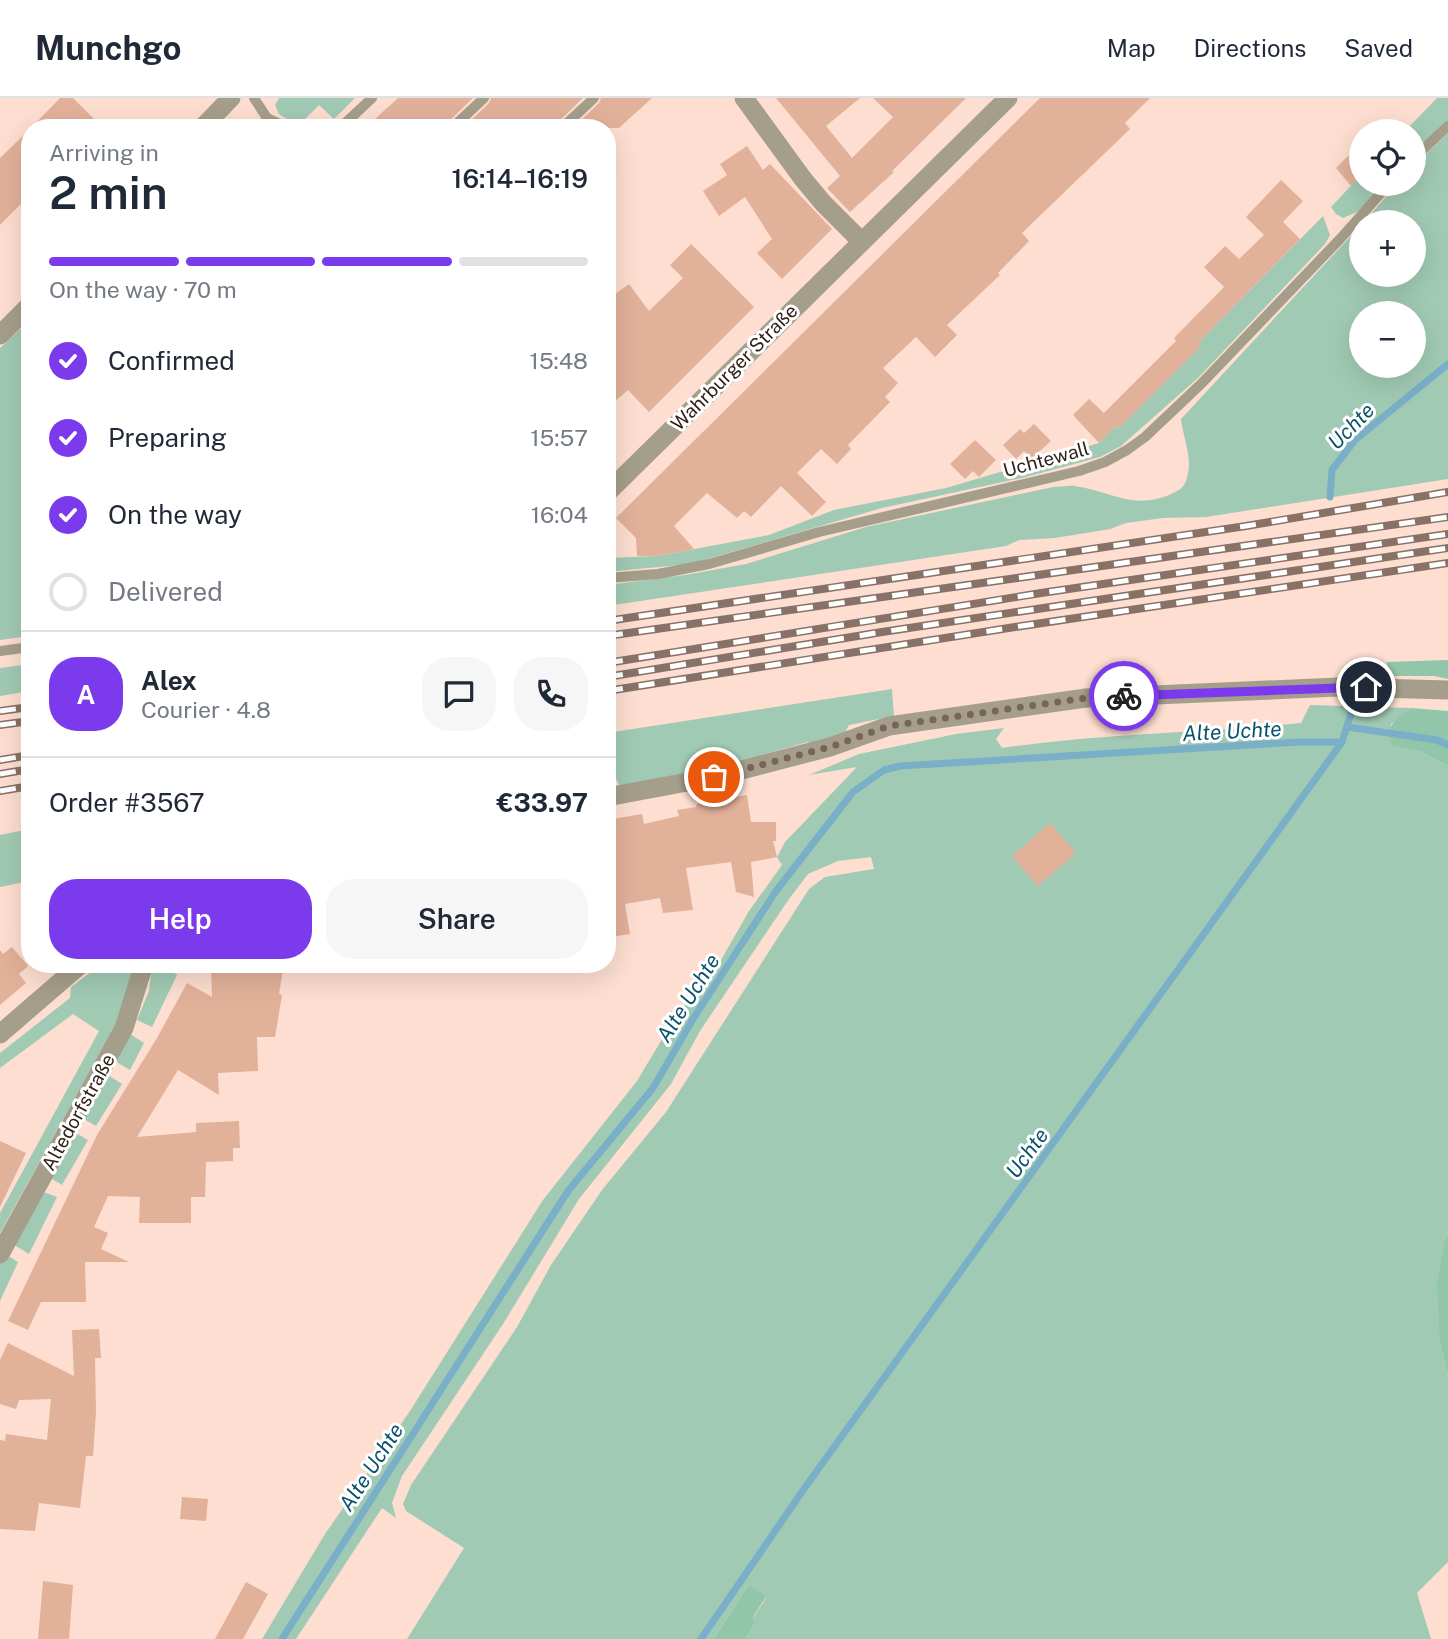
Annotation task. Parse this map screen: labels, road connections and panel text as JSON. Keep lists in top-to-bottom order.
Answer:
{
  "streets": {
    "street": ["Wahrburger Straße", "Altedorfstraße"],
    "lane": ["Uchtewall"]
  },
  "water": ["Uchte", "Alte Uchte"],
  "page": {
    "header": "Munchgo",
    "nav": ["Map", "Directions", "Saved"],
    "map_buttons": ["+", "−"],
    "heading": ["2 min", "Arriving in", "16:14–16:19"],
    "panel": [
      "Alex",
      "Courier · 4.8",
      "Order #3567",
      "€33.97"
    ],
    "bar": "On the way · 70 m",
    "list": [
      ["Confirmed", "15:48"],
      ["Preparing", "15:57"],
      ["On the way", "16:04"],
      "Delivered"
    ],
    "round": "A",
    "buttons": ["Help", "Share"]
  }
}
